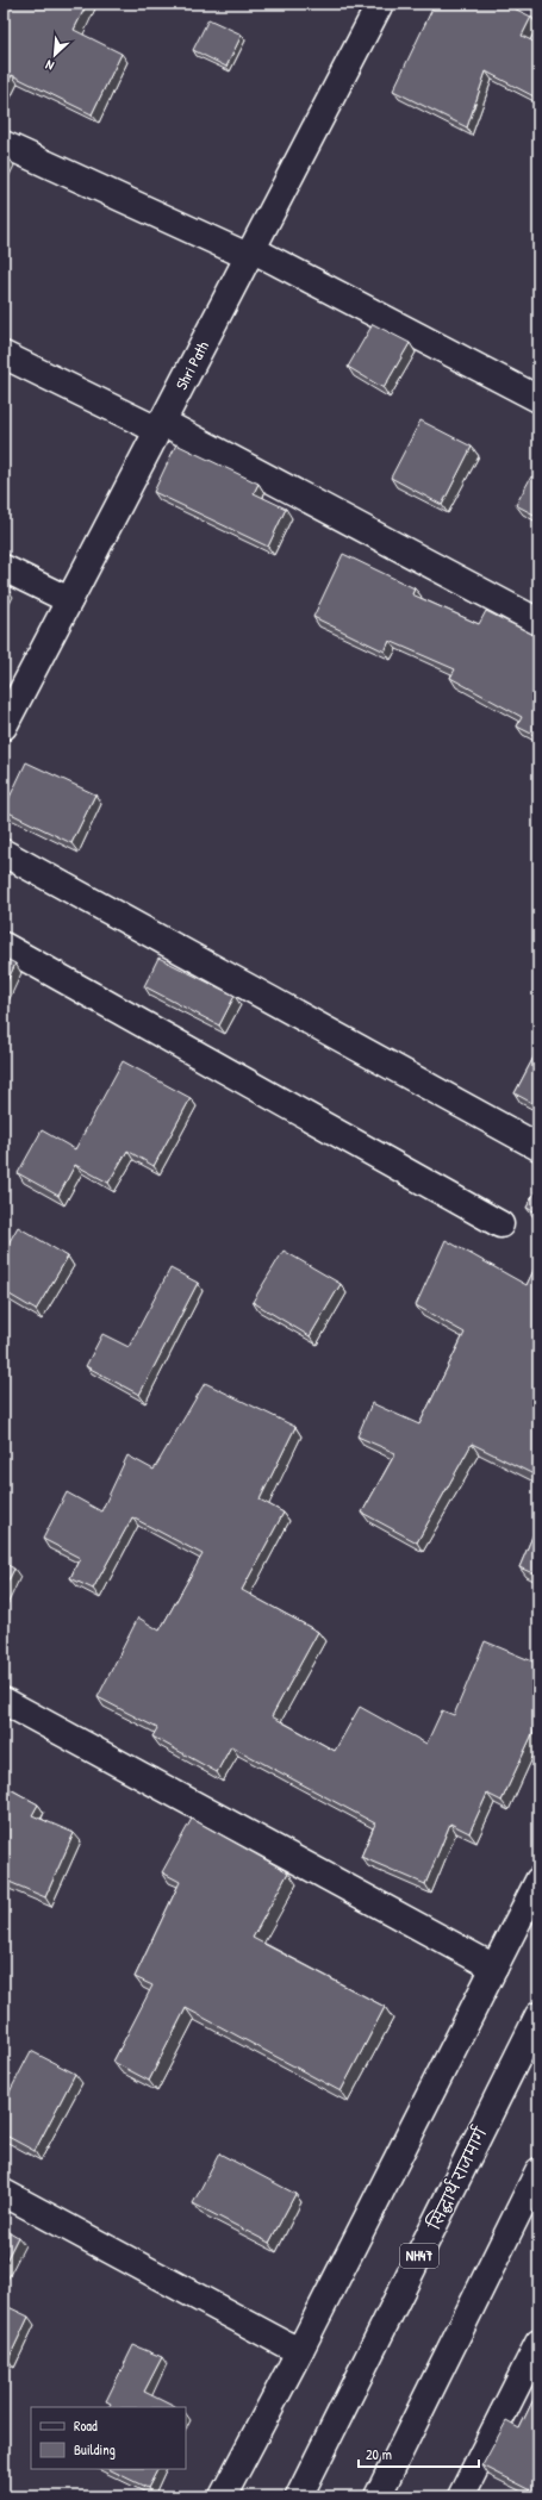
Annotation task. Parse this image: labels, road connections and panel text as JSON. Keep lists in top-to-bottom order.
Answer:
{
  "streets": {
    "main road": ["Shri Path", "सिद्धार्थ राजमार्ग", "NH47"]
  },
  "legend": ["Road", "Building"],
  "scale_bar": "20 m",
  "north": "bottom left"
}
